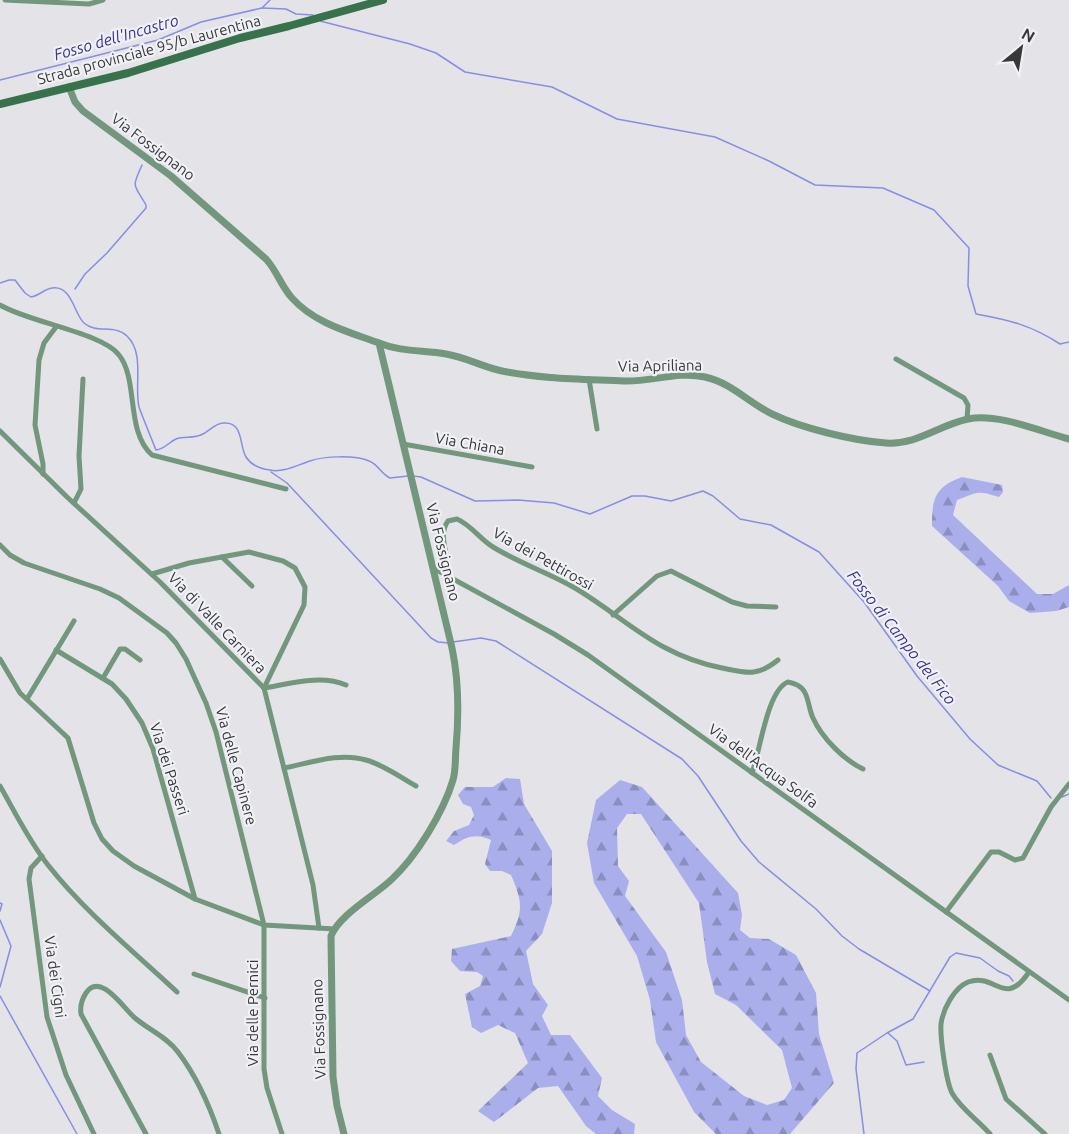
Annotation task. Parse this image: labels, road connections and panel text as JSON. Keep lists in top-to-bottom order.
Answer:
{
  "streets": {
    "main road": ["Strada provinciale 95/b Laurentina"],
    "street": [
      "Via Fossignano",
      "Via Apriliana",
      "Via Chiana",
      "Via dei Pettirossi",
      "Via di Valle Carniera",
      "Via delle Capinere",
      "Via dell'Acqua Solfa",
      "Via dei Passeri",
      "Via dei Cigni",
      "Via delle Pernici"
    ]
  },
  "crossings": [
    ["Strada provinciale 95/b Laurentina", "Via Fossignano"],
    ["Via Fossignano", "Via Apriliana"],
    ["Via Fossignano", "Via Chiana"],
    ["Via Fossignano", "Via dell'Acqua Solfa"],
    ["Via dei Pettirossi", "Via dell'Acqua Solfa"],
    ["Via delle Capinere", "Via delle Pernici"]
  ],
  "water": ["Fosso dell'Incastro", "Fosso di Campo del Fico"],
  "north": "top right"
}
